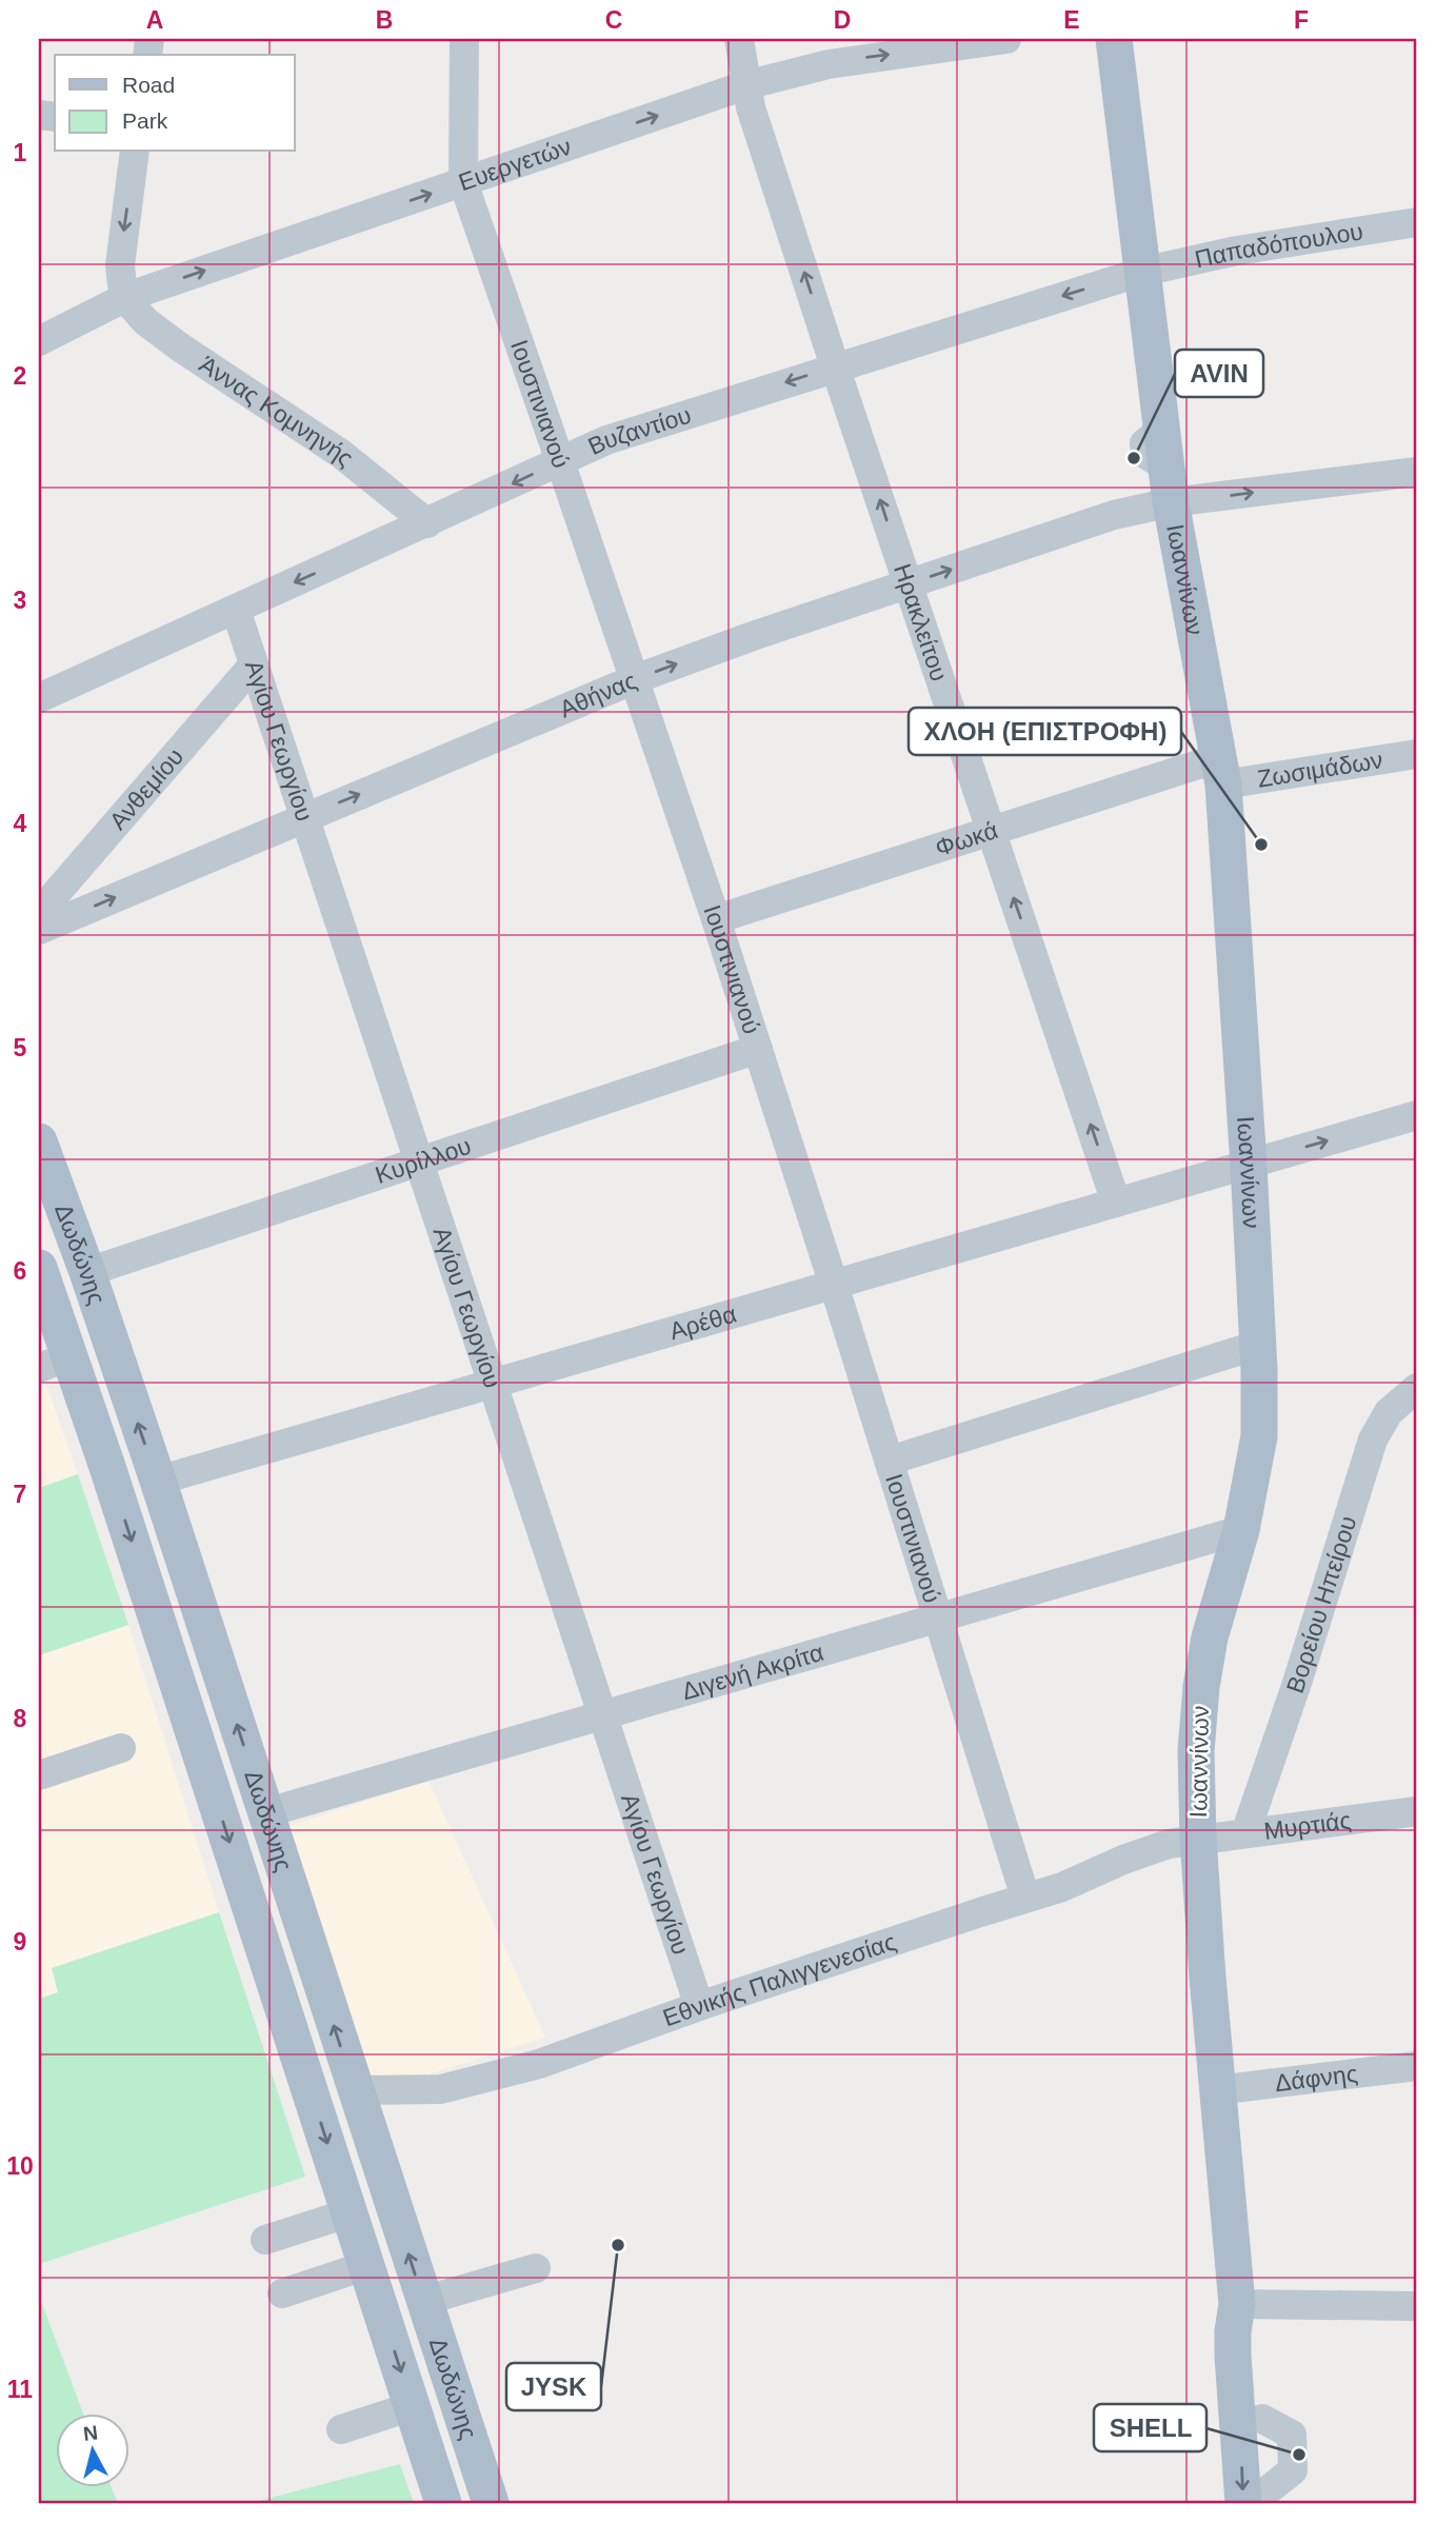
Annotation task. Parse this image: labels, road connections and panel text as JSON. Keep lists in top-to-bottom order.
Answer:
{
  "streets": {
    "main road": ["Ιωαννίνων", "Δωδώνης"],
    "street": [
      "Ευεργετών",
      "Παπαδόπουλου",
      "Ιουστινιανού",
      "Άννας Κομνηνής",
      "Βυζαντίου",
      "Ηρακλείτου",
      "Αθήνας",
      "Αγίου Γεωργίου",
      "Ζωσιμάδων",
      "Ανθεμίου",
      "Φωκά",
      "Κυρίλλου",
      "Αρέθα",
      "Βορείου Ηπείρου",
      "Διγενή Ακρίτα",
      "Μυρτιάς",
      "Εθνικής Παλιγγενεσίας",
      "Δάφνης"
    ]
  },
  "crossings": [
    ["Ευεργετών", "Ιουστινιανού"],
    ["Ευεργετών", "Άννας Κομνηνής"],
    ["Ευεργετών", "Ηρακλείτου"],
    ["Παπαδόπουλου", "Βυζαντίου"],
    ["Παπαδόπουλου", "Ιωαννίνων"],
    ["Ιουστινιανού", "Βυζαντίου"],
    ["Ιουστινιανού", "Αθήνας"],
    ["Ιουστινιανού", "Φωκά"],
    ["Ιουστινιανού", "Κυρίλλου"],
    ["Ιουστινιανού", "Αρέθα"],
    ["Ιουστινιανού", "Διγενή Ακρίτα"],
    ["Ιουστινιανού", "Εθνικής Παλιγγενεσίας"],
    ["Άννας Κομνηνής", "Βυζαντίου"],
    ["Βυζαντίου", "Ιωαννίνων"],
    ["Βυζαντίου", "Ηρακλείτου"],
    ["Βυζαντίου", "Αγίου Γεωργίου"],
    ["Ιωαννίνων", "Αθήνας"],
    ["Ιωαννίνων", "Ζωσιμάδων"],
    ["Ιωαννίνων", "Φωκά"],
    ["Ιωαννίνων", "Αρέθα"],
    ["Ιωαννίνων", "Διγενή Ακρίτα"],
    ["Ιωαννίνων", "Μυρτιάς"],
    ["Ιωαννίνων", "Εθνικής Παλιγγενεσίας"],
    ["Ιωαννίνων", "Δάφνης"],
    ["Ηρακλείτου", "Αθήνας"],
    ["Ηρακλείτου", "Φωκά"],
    ["Ηρακλείτου", "Αρέθα"],
    ["Αθήνας", "Αγίου Γεωργίου"],
    ["Αγίου Γεωργίου", "Ανθεμίου"],
    ["Αγίου Γεωργίου", "Κυρίλλου"],
    ["Αγίου Γεωργίου", "Αρέθα"],
    ["Αγίου Γεωργίου", "Διγενή Ακρίτα"],
    ["Αγίου Γεωργίου", "Εθνικής Παλιγγενεσίας"],
    ["Ζωσιμάδων", "Φωκά"],
    ["Κυρίλλου", "Δωδώνης"],
    ["Δωδώνης", "Αρέθα"],
    ["Δωδώνης", "Διγενή Ακρίτα"],
    ["Δωδώνης", "Εθνικής Παλιγγενεσίας"],
    ["Βορείου Ηπείρου", "Μυρτιάς"],
    ["Μυρτιάς", "Εθνικής Παλιγγενεσίας"]
  ],
  "one_way": [
    "Ευεργετών",
    "Βυζαντίου",
    "Ηρακλείτου",
    "Αθήνας"
  ],
  "places": [
    "AVIN",
    "ΧΛΟΗ (ΕΠΙΣΤΡΟΦΗ)",
    "JYSK",
    "SHELL"
  ],
  "legend": ["Road", "Park"],
  "north": "top",
  "grid": {
    "columns": [
      "A",
      "B",
      "C",
      "D",
      "E",
      "F"
    ],
    "rows": [
      "1",
      "2",
      "3",
      "4",
      "5",
      "6",
      "7",
      "8",
      "9",
      "10",
      "11"
    ]
  }
}
